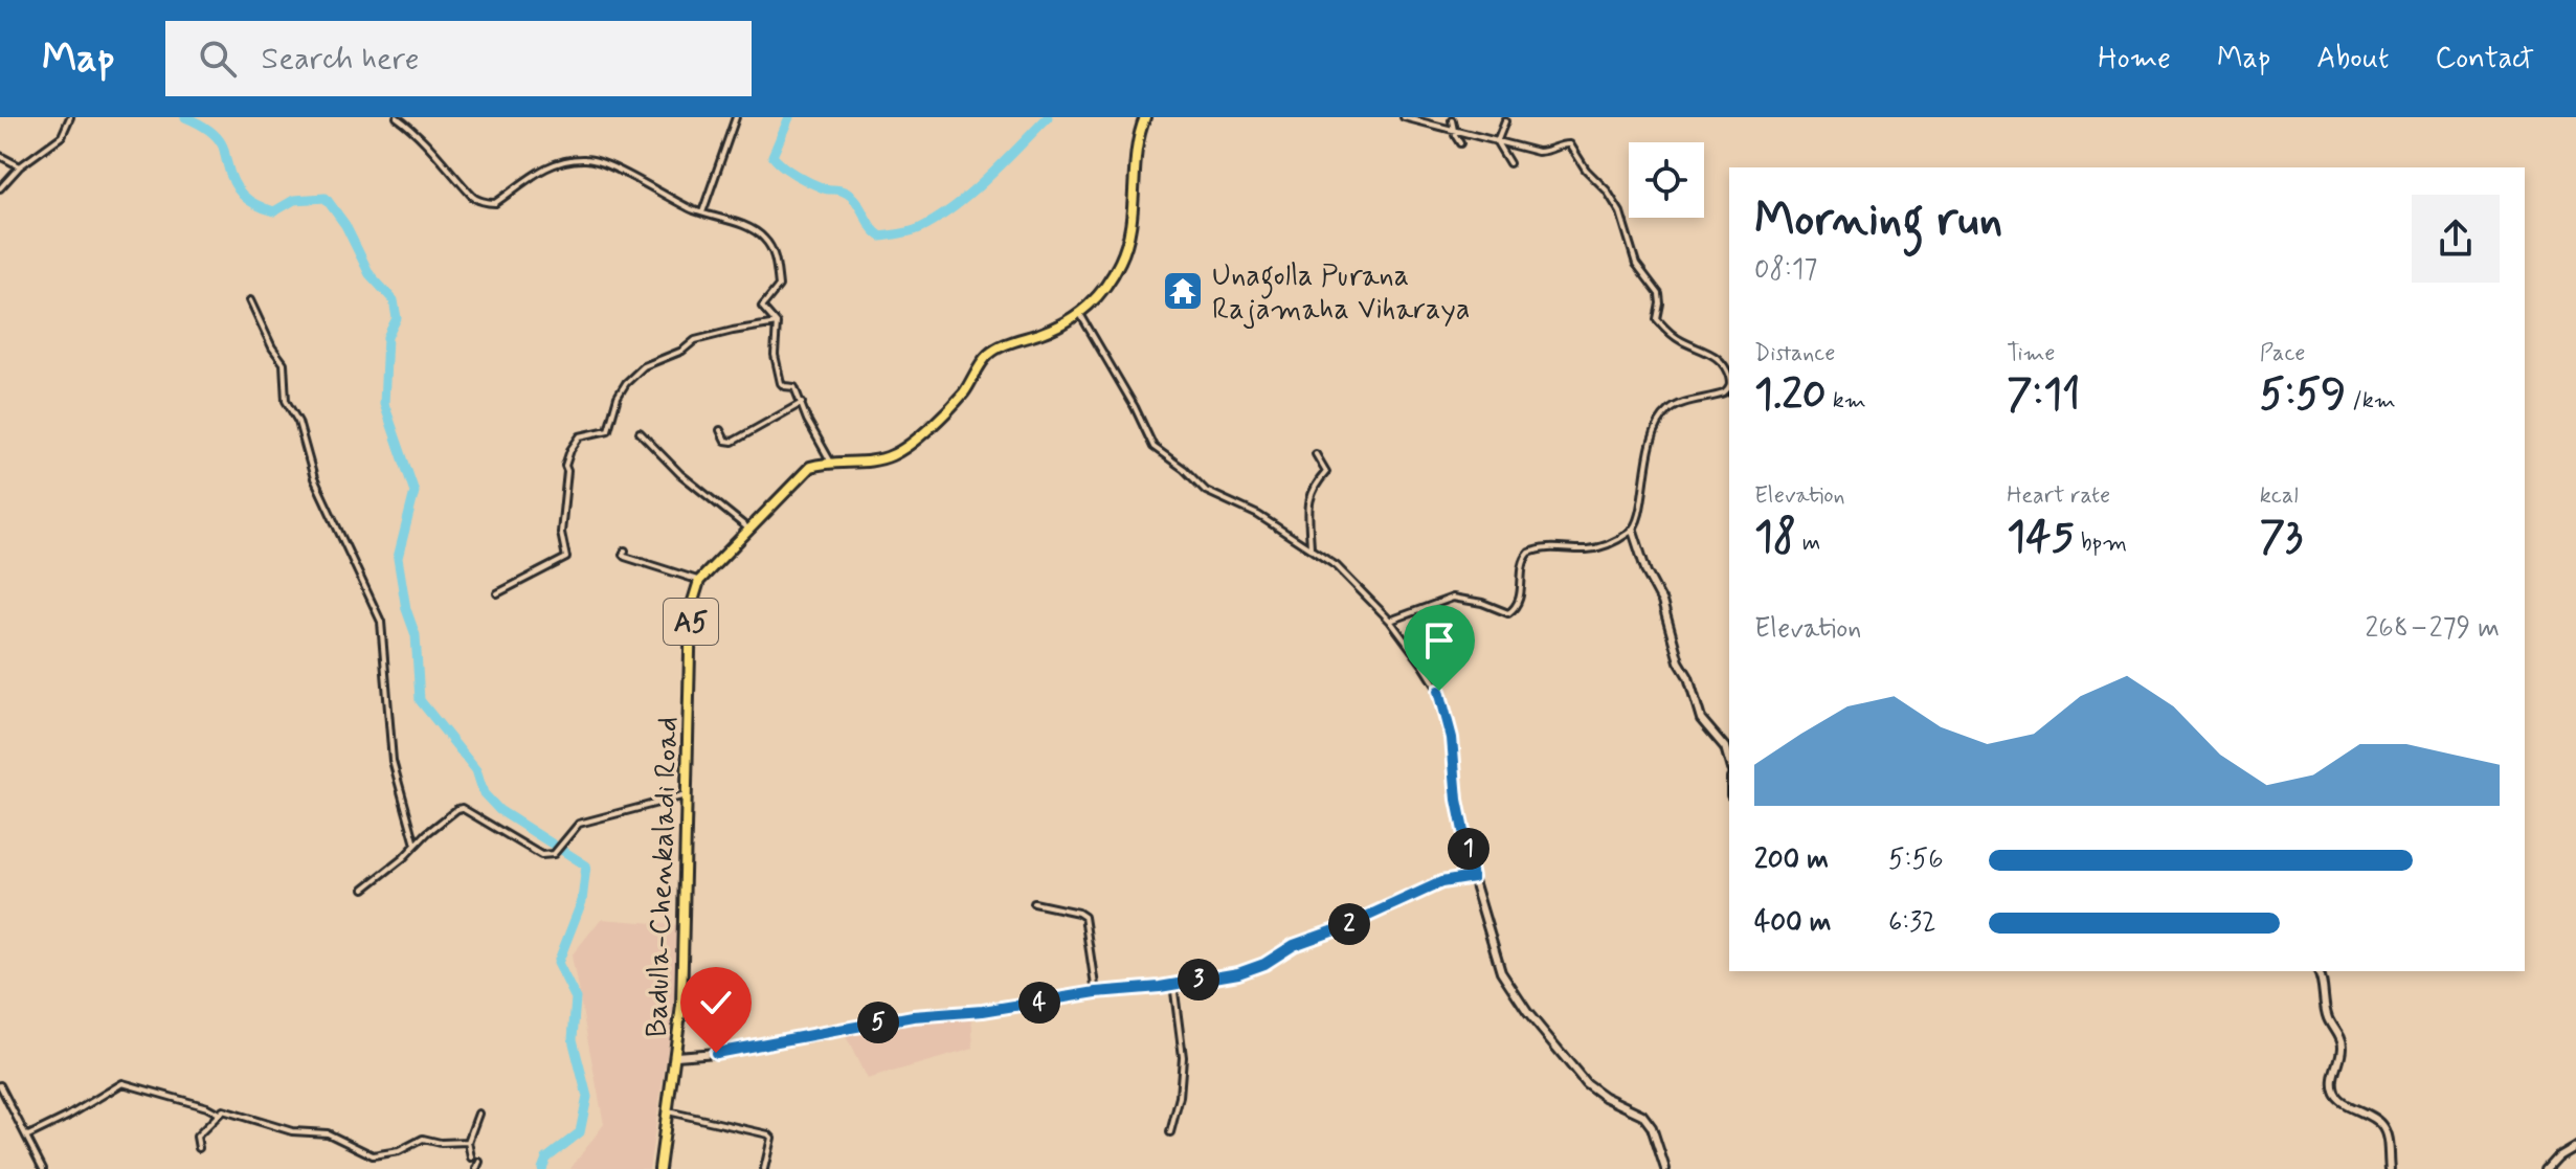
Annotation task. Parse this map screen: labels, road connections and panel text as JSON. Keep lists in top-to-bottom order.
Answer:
{
  "streets": {
    "highway": ["A5", "Badulla-Chenkaladi Road"]
  },
  "crossings": [
    ["A5", "Badulla-Chenkaladi Road"]
  ],
  "places": {
    "temple": ["Unagolla Purana Rajamaha Viharaya"]
  },
  "page": {
    "header": "Map",
    "search": "Search here",
    "nav": [
      "Home",
      "Map",
      "About",
      "Contact"
    ],
    "heading": ["Morning run", "08:17"],
    "stats": [
      ["Distance", "1.20 km"],
      ["Time", "7:11"],
      ["Pace", "5:59 /km"],
      ["Elevation", "18 m"],
      ["Heart rate", "145 bpm"],
      ["kcal", "73"]
    ],
    "chart": ["Elevation", "268–279 m"],
    "pins": [
      "1",
      "2",
      "3",
      "4",
      "5"
    ],
    "list": [
      {
        "name": "200 m",
        "note": "5:56"
      },
      {
        "name": "400 m",
        "note": "6:32"
      }
    ]
  }
}
